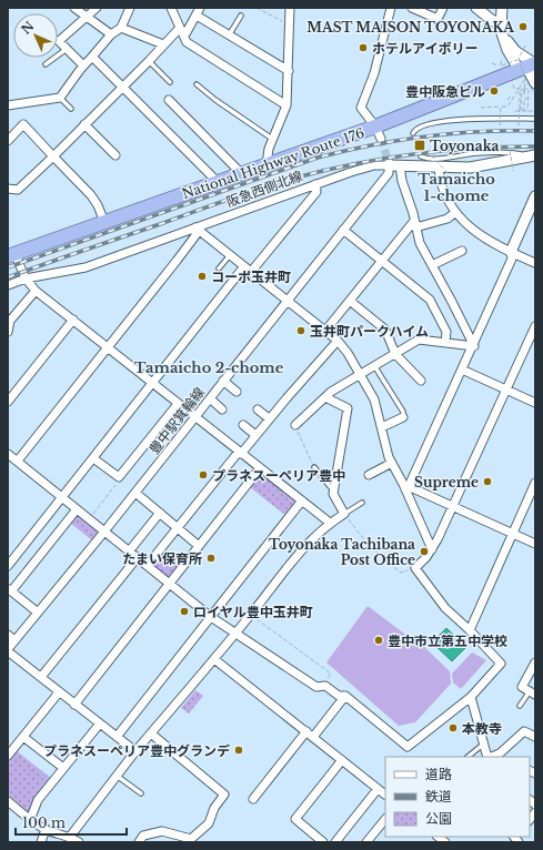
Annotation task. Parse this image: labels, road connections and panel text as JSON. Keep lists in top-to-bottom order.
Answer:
{
  "streets": {
    "highway": ["National Highway Route 176"],
    "street": ["阪急西側北線", "豊中駅箕輪線"]
  },
  "crossings": [
    ["阪急西側北線", "豊中駅箕輪線"]
  ],
  "districts": ["Tamaicho 1-chome", "Tamaicho 2-chome"],
  "places": {
    "other": [
      "MAST MAISON TOYONAKA",
      "ホテルアイボリー",
      "豊中阪急ビル",
      "コーポ玉井町",
      "玉井町パークハイム",
      "プラネスーペリア豊中",
      "Supreme",
      "Toyonaka Tachibana Post Office",
      "たまい保育所",
      "ロイヤル豊中玉井町",
      "豊中市立第五中学校",
      "本教寺",
      "プラネスーペリア豊中グランデ"
    ],
    "transit": ["Toyonaka"]
  },
  "legend": ["道路", "鉄道", "公園"],
  "scale_bar": "100 m",
  "north": "top left"
}
